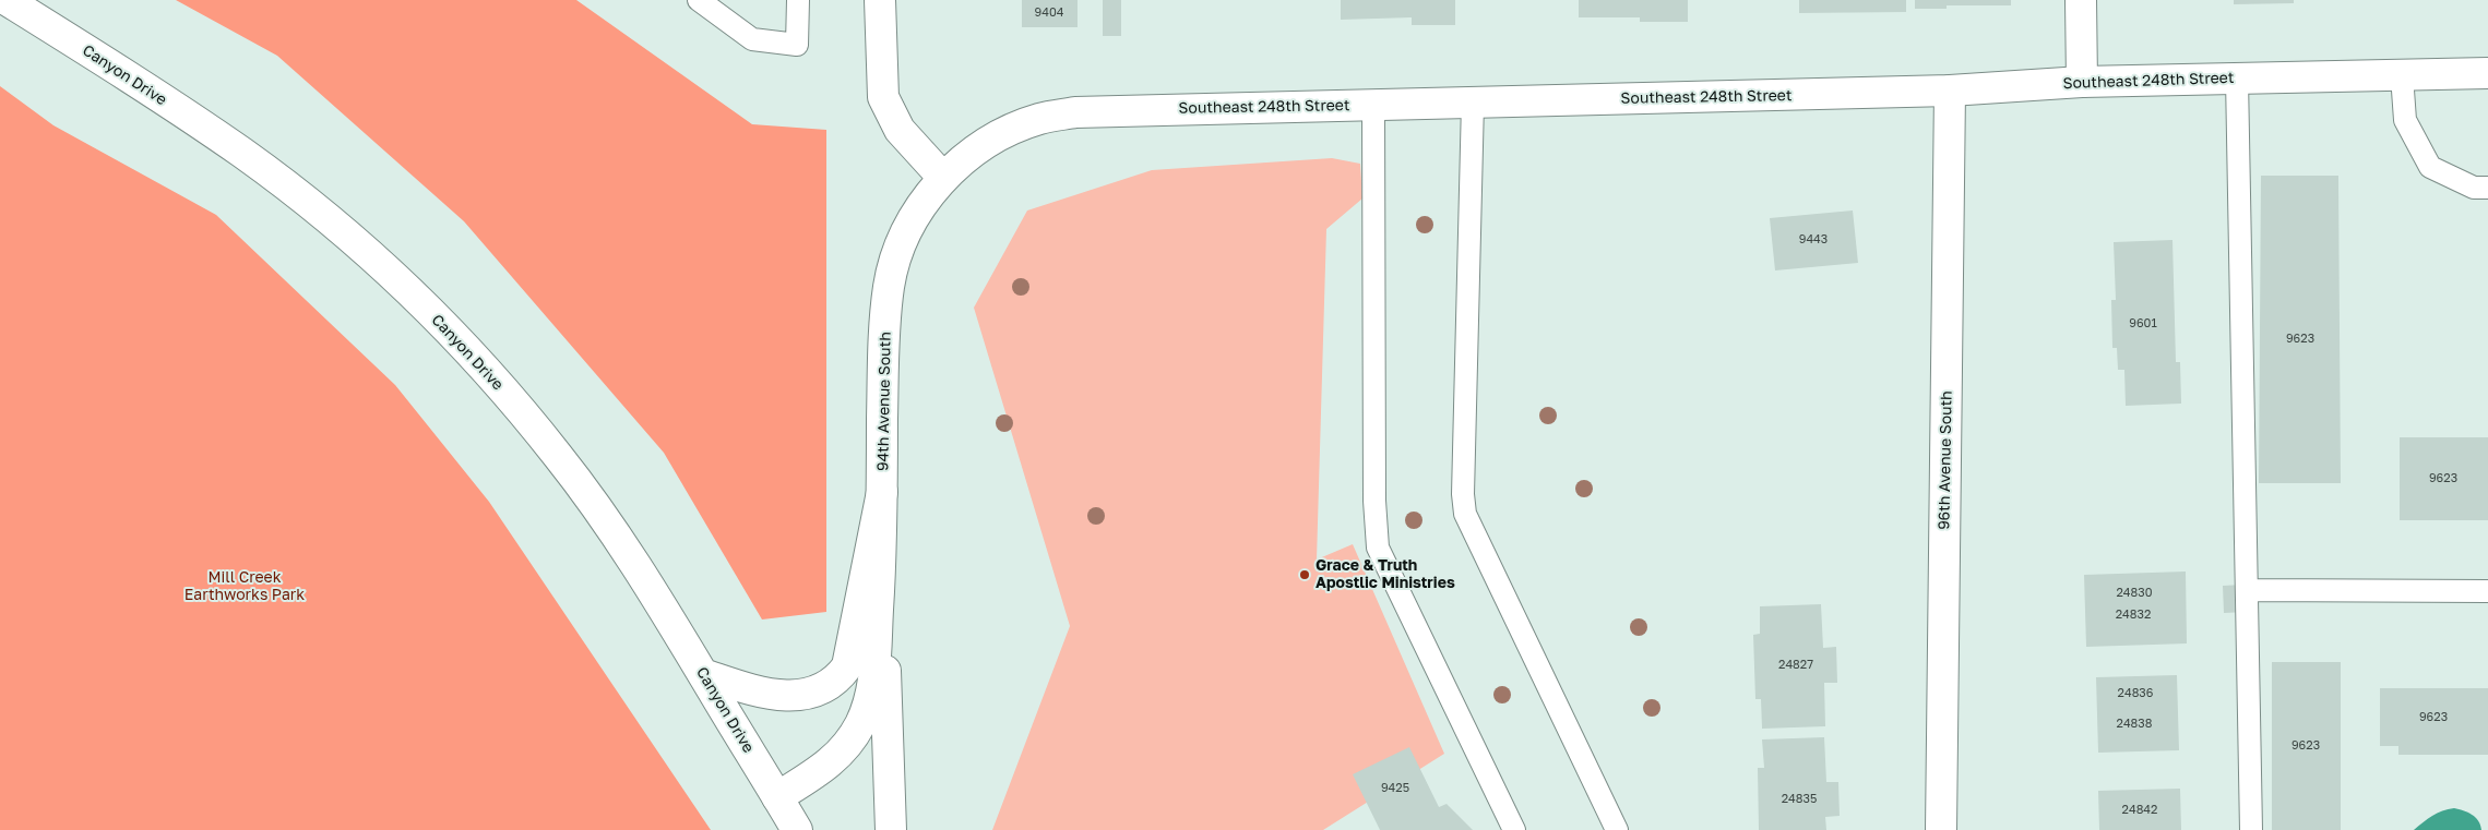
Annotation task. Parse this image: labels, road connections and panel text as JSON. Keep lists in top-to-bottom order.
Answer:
{
  "streets": {
    "street": [
      "Canyon Drive",
      "Southeast 248th Street",
      "94th Avenue South",
      "96th Avenue South"
    ]
  },
  "crossings": [
    ["Canyon Drive", "94th Avenue South"],
    ["Southeast 248th Street", "94th Avenue South"],
    ["Southeast 248th Street", "96th Avenue South"]
  ],
  "parks": ["Mill Creek Earthworks Park"],
  "places": ["Grace & Truth Apostlic Ministries"],
  "house_numbers": [
    "9404",
    "9443",
    "9601",
    "9623",
    "9623",
    "24830",
    "24832",
    "24827",
    "24836",
    "9623",
    "24838",
    "9623",
    "9425",
    "24835",
    "24842"
  ]
}
